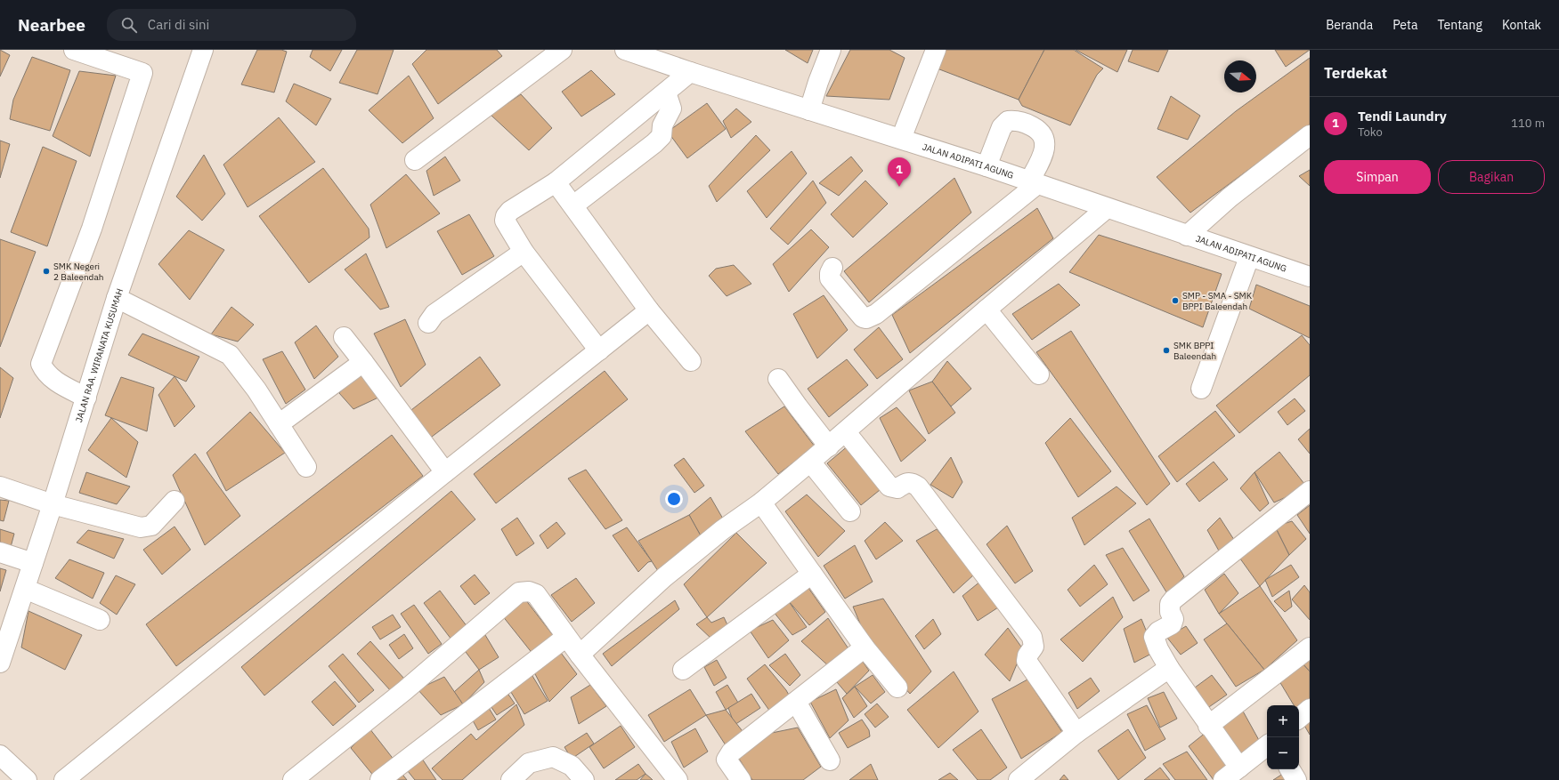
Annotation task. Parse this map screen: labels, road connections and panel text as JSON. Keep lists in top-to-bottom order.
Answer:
{
  "streets": {
    "street": ["JALAN ADIPATI AGUNG", "JALAN RAA. WIRANATA KUSUMAH"]
  },
  "places": ["SMK Negeri 2 Baleendah", "SMP - SMA - SMK BPPI Baleendah", "SMK BPPI Baleendah"],
  "north": "right",
  "page": {
    "header": "Nearbee",
    "search": "Cari di sini",
    "nav": [
      "Beranda",
      "Peta",
      "Tentang",
      "Kontak"
    ],
    "heading": "Terdekat",
    "list": [
      {
        "mark": "1",
        "name": "Tendi Laundry",
        "note": "Toko",
        "value": "110 m"
      }
    ],
    "buttons": ["Simpan", "Bagikan"],
    "pins": "1",
    "map_buttons": ["+", "−"]
  }
}
